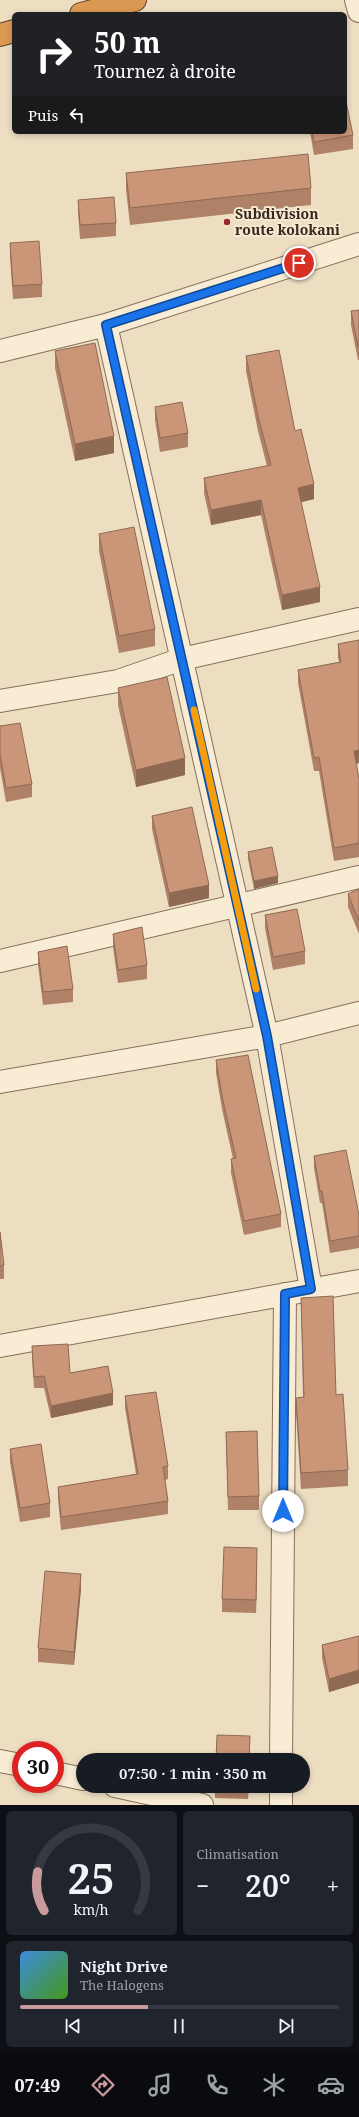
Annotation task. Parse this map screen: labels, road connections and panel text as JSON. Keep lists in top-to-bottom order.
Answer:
{
  "places": ["Subdivision route kolokani"],
  "page": {
    "turn": ["50 m", "Tournez à droite"],
    "then": "Puis",
    "limit": "30",
    "trip": "07:50 · 1 min · 350 m",
    "tile": "Climatisation",
    "heat": ["−", "20°", "+"],
    "song": ["Night Drive", "The Halogens"],
    "tabs": "07:49",
    "gauge": ["25", "km/h"]
  }
}
